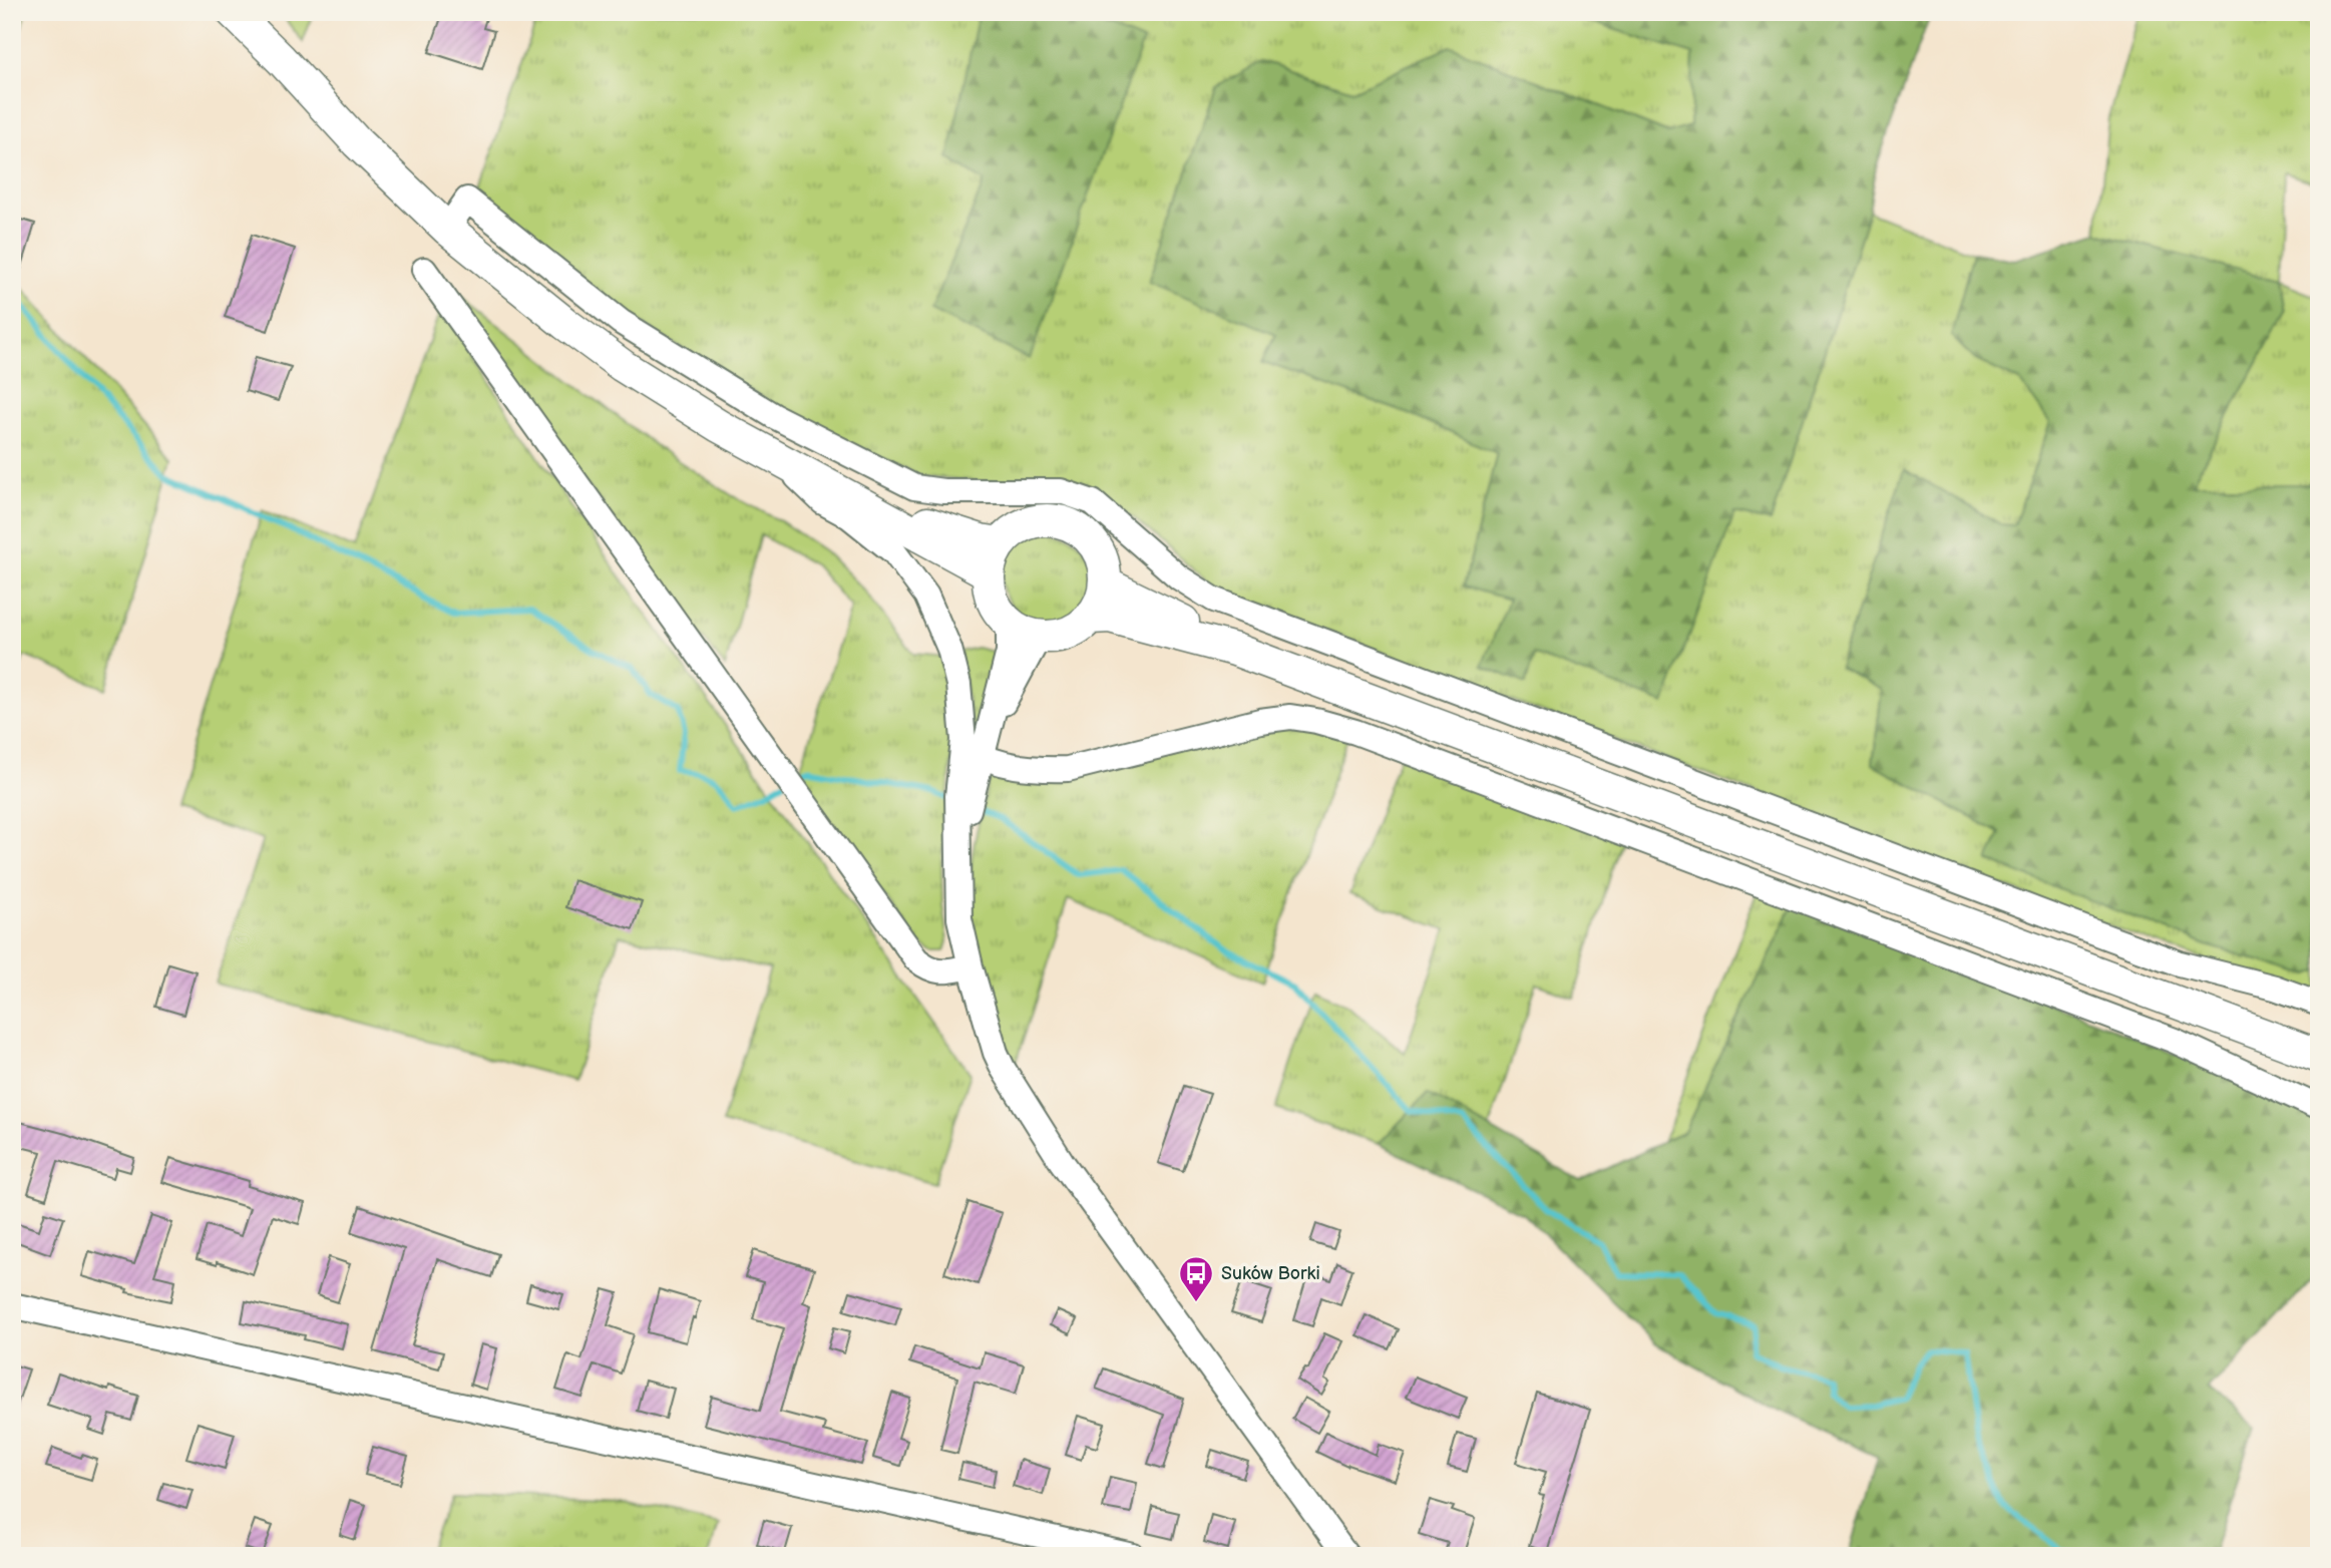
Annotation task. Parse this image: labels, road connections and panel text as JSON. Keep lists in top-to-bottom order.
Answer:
{
  "places": {
    "bus stop": ["Suków Borki"]
  }
}
